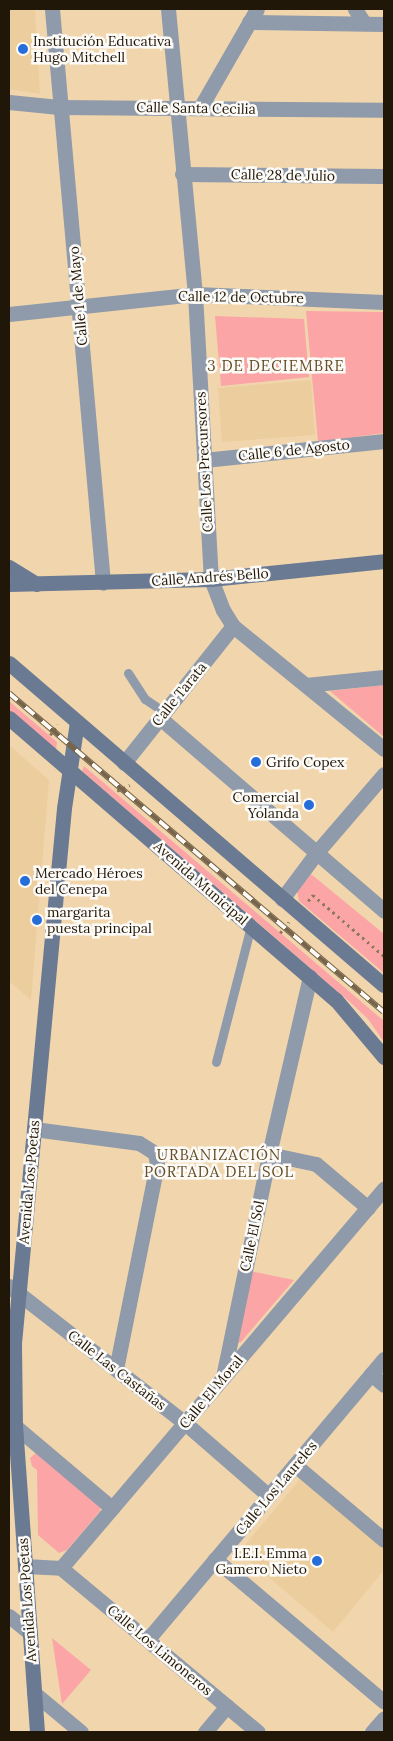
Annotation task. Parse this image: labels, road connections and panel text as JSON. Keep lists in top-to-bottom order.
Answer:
{
  "streets": {
    "street": [
      "Calle Santa Cecilia",
      "Calle 28 de Julio",
      "Calle 1 de Mayo",
      "Calle 12 de Octubre",
      "Calle 6 de Agosto",
      "Calle Los Precursores",
      "Calle Andrés Bello",
      "Calle Tarata",
      "Avenida Municipal",
      "Avenida Los Poetas",
      "Calle El Sol",
      "Calle Las Castañas",
      "Calle El Moral",
      "Calle Los Laureles",
      "Calle Los Limoneros"
    ]
  },
  "crossings": [
    ["Calle Santa Cecilia", "Calle 1 de Mayo"],
    ["Calle Santa Cecilia", "Calle Los Precursores"],
    ["Calle 28 de Julio", "Calle Los Precursores"],
    ["Calle 1 de Mayo", "Calle 12 de Octubre"],
    ["Calle 1 de Mayo", "Calle Andrés Bello"],
    ["Calle 12 de Octubre", "Calle Los Precursores"],
    ["Calle 6 de Agosto", "Calle Los Precursores"],
    ["Calle Los Precursores", "Calle Andrés Bello"],
    ["Calle Los Precursores", "Calle Tarata"],
    ["Avenida Municipal", "Avenida Los Poetas"],
    ["Avenida Municipal", "Calle El Sol"],
    ["Avenida Los Poetas", "Calle Las Castañas"],
    ["Calle El Sol", "Calle El Moral"],
    ["Calle Las Castañas", "Calle El Moral"],
    ["Calle Las Castañas", "Calle Los Laureles"],
    ["Calle El Moral", "Calle Los Limoneros"],
    ["Calle Los Laureles", "Calle Los Limoneros"]
  ],
  "districts": ["3 DE DECIEMBRE", "URBANIZACIÓN PORTADA DEL SOL"],
  "places": [
    "Institución Educativa Hugo Mitchell",
    "Grifo Copex",
    "Comercial Yolanda",
    "Mercado Héroes del Cenepa",
    "margarita puesta principal",
    "I.E.I. Emma Gamero Nieto"
  ]
}
